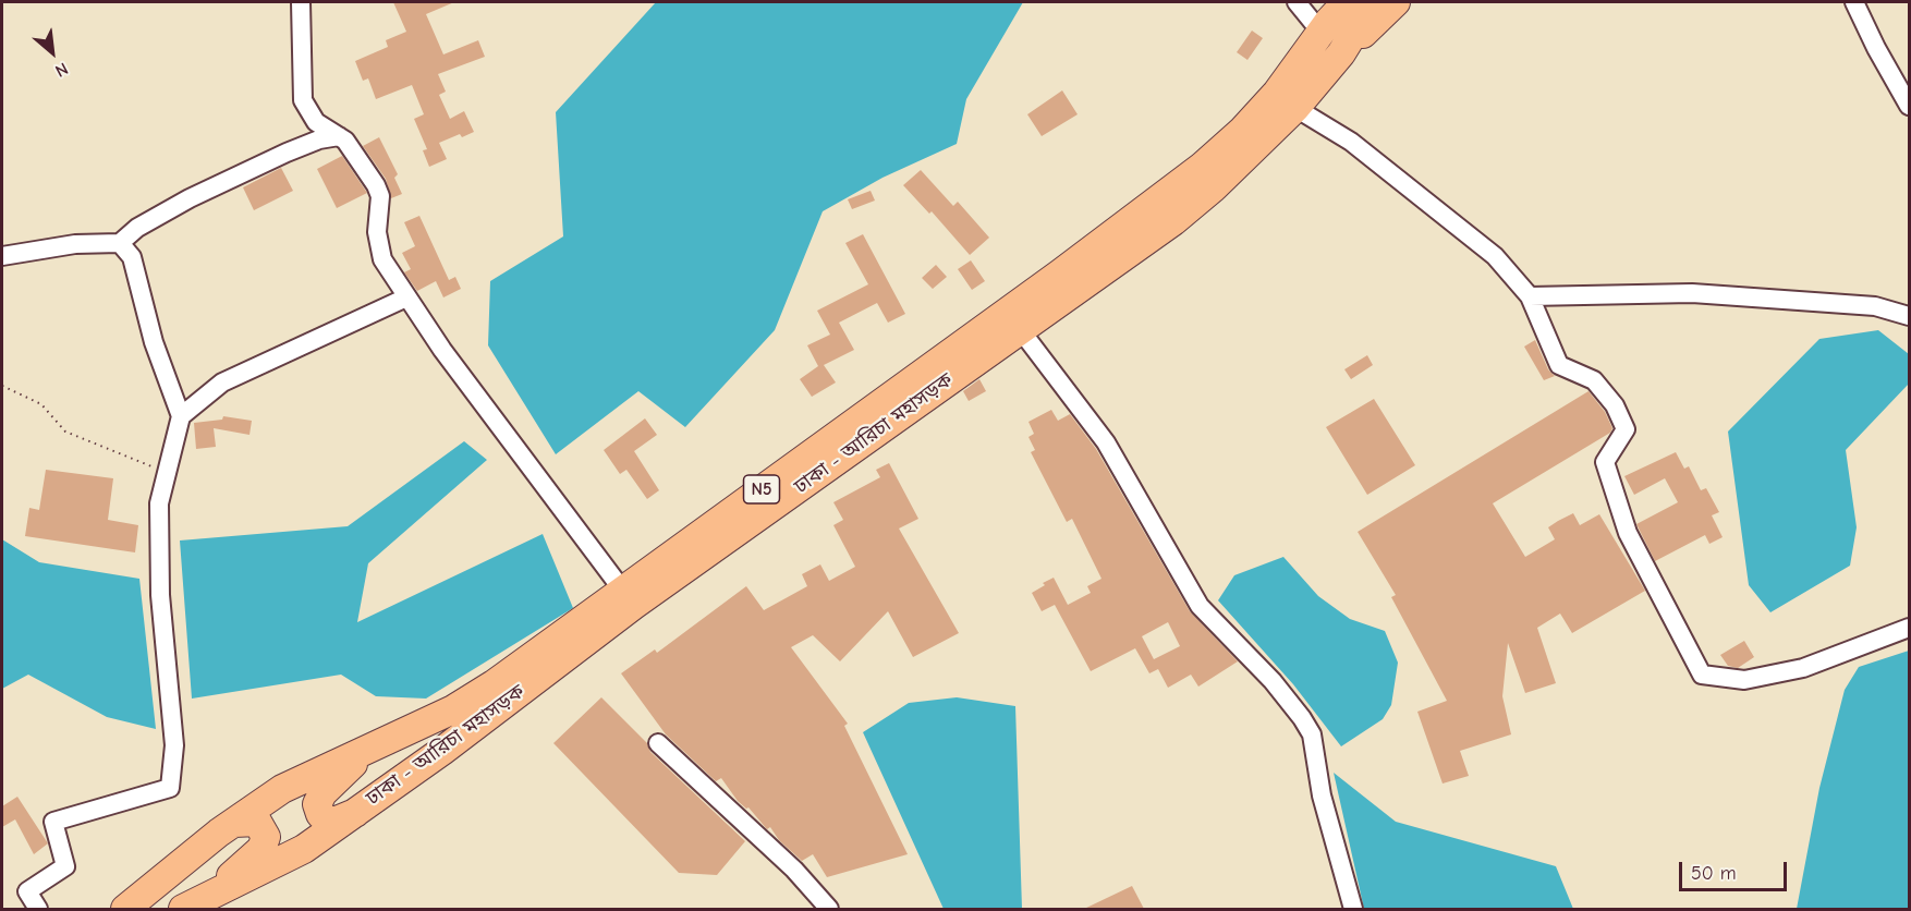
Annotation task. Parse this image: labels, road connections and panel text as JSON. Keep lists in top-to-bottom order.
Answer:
{
  "streets": {
    "highway": ["ঢাকা - আরিচা মহাসড়ক", "N5"]
  },
  "scale_bar": "50 m",
  "north": "bottom right"
}
